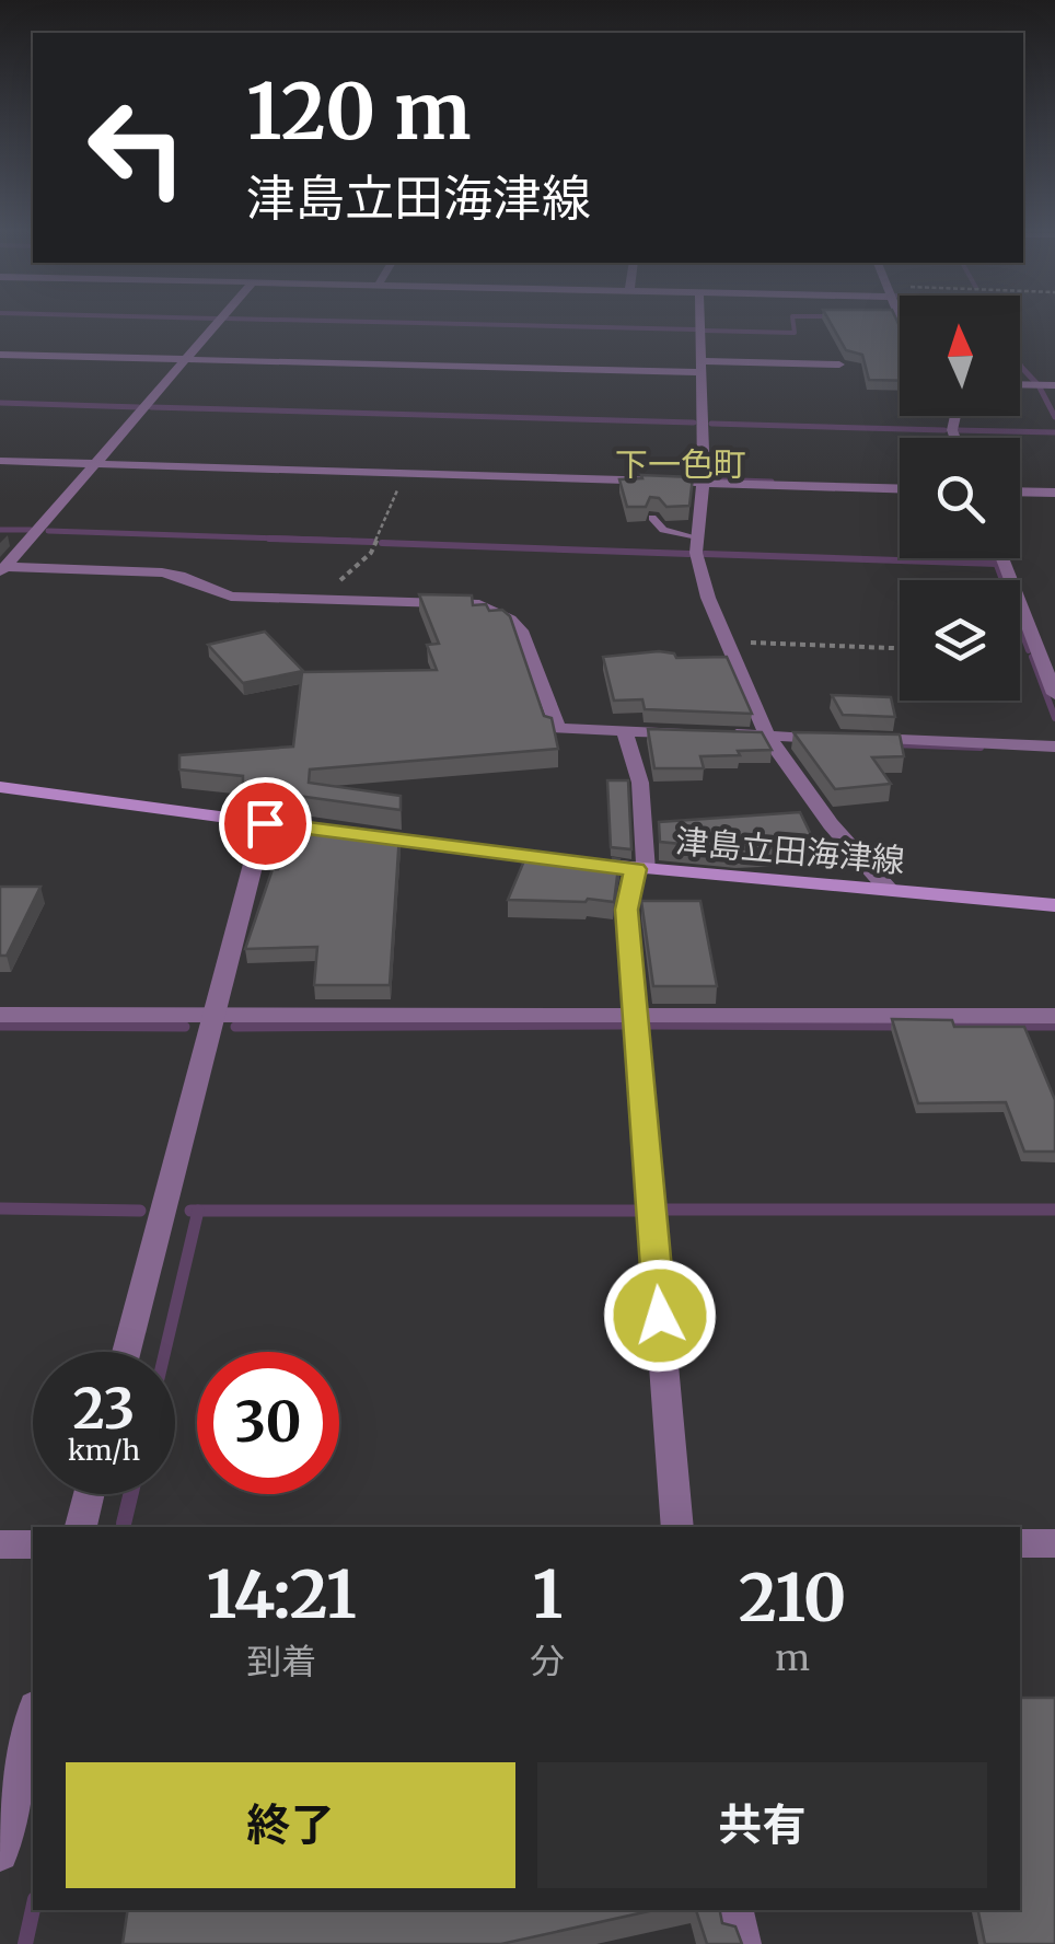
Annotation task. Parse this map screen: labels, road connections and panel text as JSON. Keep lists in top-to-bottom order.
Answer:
{
  "streets": {
    "main road": ["津島立田海津線"]
  },
  "districts": ["下一色町"],
  "north": "top",
  "page": {
    "turn": ["120 m", "津島立田海津線"],
    "speed": "23 km/h",
    "limit": "30",
    "eta": [
      "14:21",
      "到着",
      "1",
      "分",
      "210",
      "m"
    ],
    "buttons": ["終了", "共有"]
  }
}
